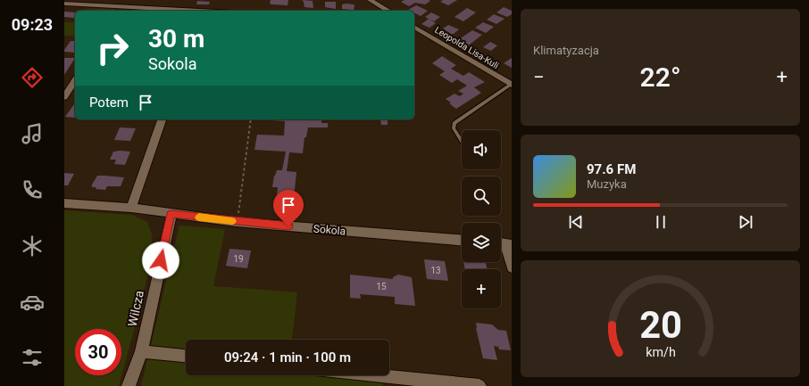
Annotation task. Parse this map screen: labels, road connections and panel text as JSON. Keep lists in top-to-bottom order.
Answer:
{
  "streets": {
    "street": ["Leopolda Lisa-Kuli", "Sokola", "Wilcza"]
  },
  "crossings": [
    ["Sokola", "Wilcza"]
  ],
  "house_numbers": ["19", "13", "15"],
  "page": {
    "tabs": "09:23",
    "tile": "Klimatyzacja",
    "turn": ["30 m", "Sokola"],
    "heat": ["−", "22°", "+"],
    "then": "Potem",
    "map_buttons": "+",
    "song": ["97.6 FM", "Muzyka"],
    "limit": "30",
    "trip": "09:24 · 1 min · 100 m",
    "gauge": ["20", "km/h"]
  }
}
